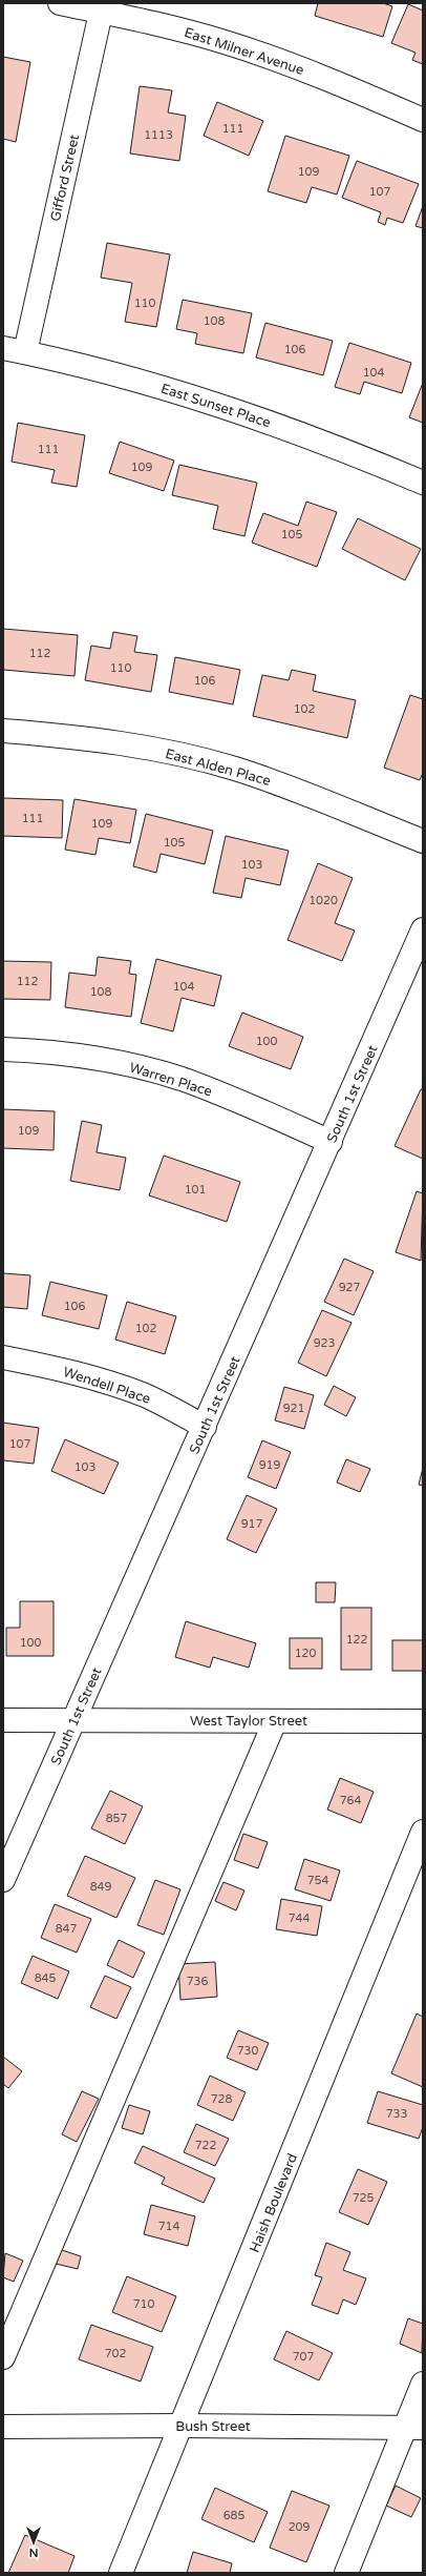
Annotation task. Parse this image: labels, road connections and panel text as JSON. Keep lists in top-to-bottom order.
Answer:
{
  "streets": {
    "street": [
      "East Milner Avenue",
      "Gifford Street",
      "East Sunset Place",
      "East Alden Place",
      "Warren Place",
      "South 1st Street",
      "Wendell Place",
      "West Taylor Street",
      "Haish Boulevard",
      "Bush Street"
    ]
  },
  "crossings": [
    ["East Milner Avenue", "Gifford Street"],
    ["Gifford Street", "East Sunset Place"],
    ["Warren Place", "South 1st Street"],
    ["South 1st Street", "Wendell Place"],
    ["South 1st Street", "West Taylor Street"],
    ["Haish Boulevard", "Bush Street"]
  ],
  "house_numbers": [
    "111",
    "1113",
    "109",
    "107",
    "110",
    "108",
    "106",
    "104",
    "111",
    "109",
    "105",
    "112",
    "110",
    "106",
    "102",
    "111",
    "109",
    "105",
    "103",
    "1020",
    "112",
    "104",
    "108",
    "100",
    "109",
    "101",
    "927",
    "106",
    "102",
    "923",
    "921",
    "107",
    "919",
    "103",
    "917",
    "122",
    "100",
    "120",
    "764",
    "857",
    "754",
    "849",
    "744",
    "847",
    "845",
    "736",
    "730",
    "728",
    "733",
    "722",
    "725",
    "714",
    "710",
    "702",
    "707",
    "685",
    "209"
  ],
  "north": "bottom"
}
